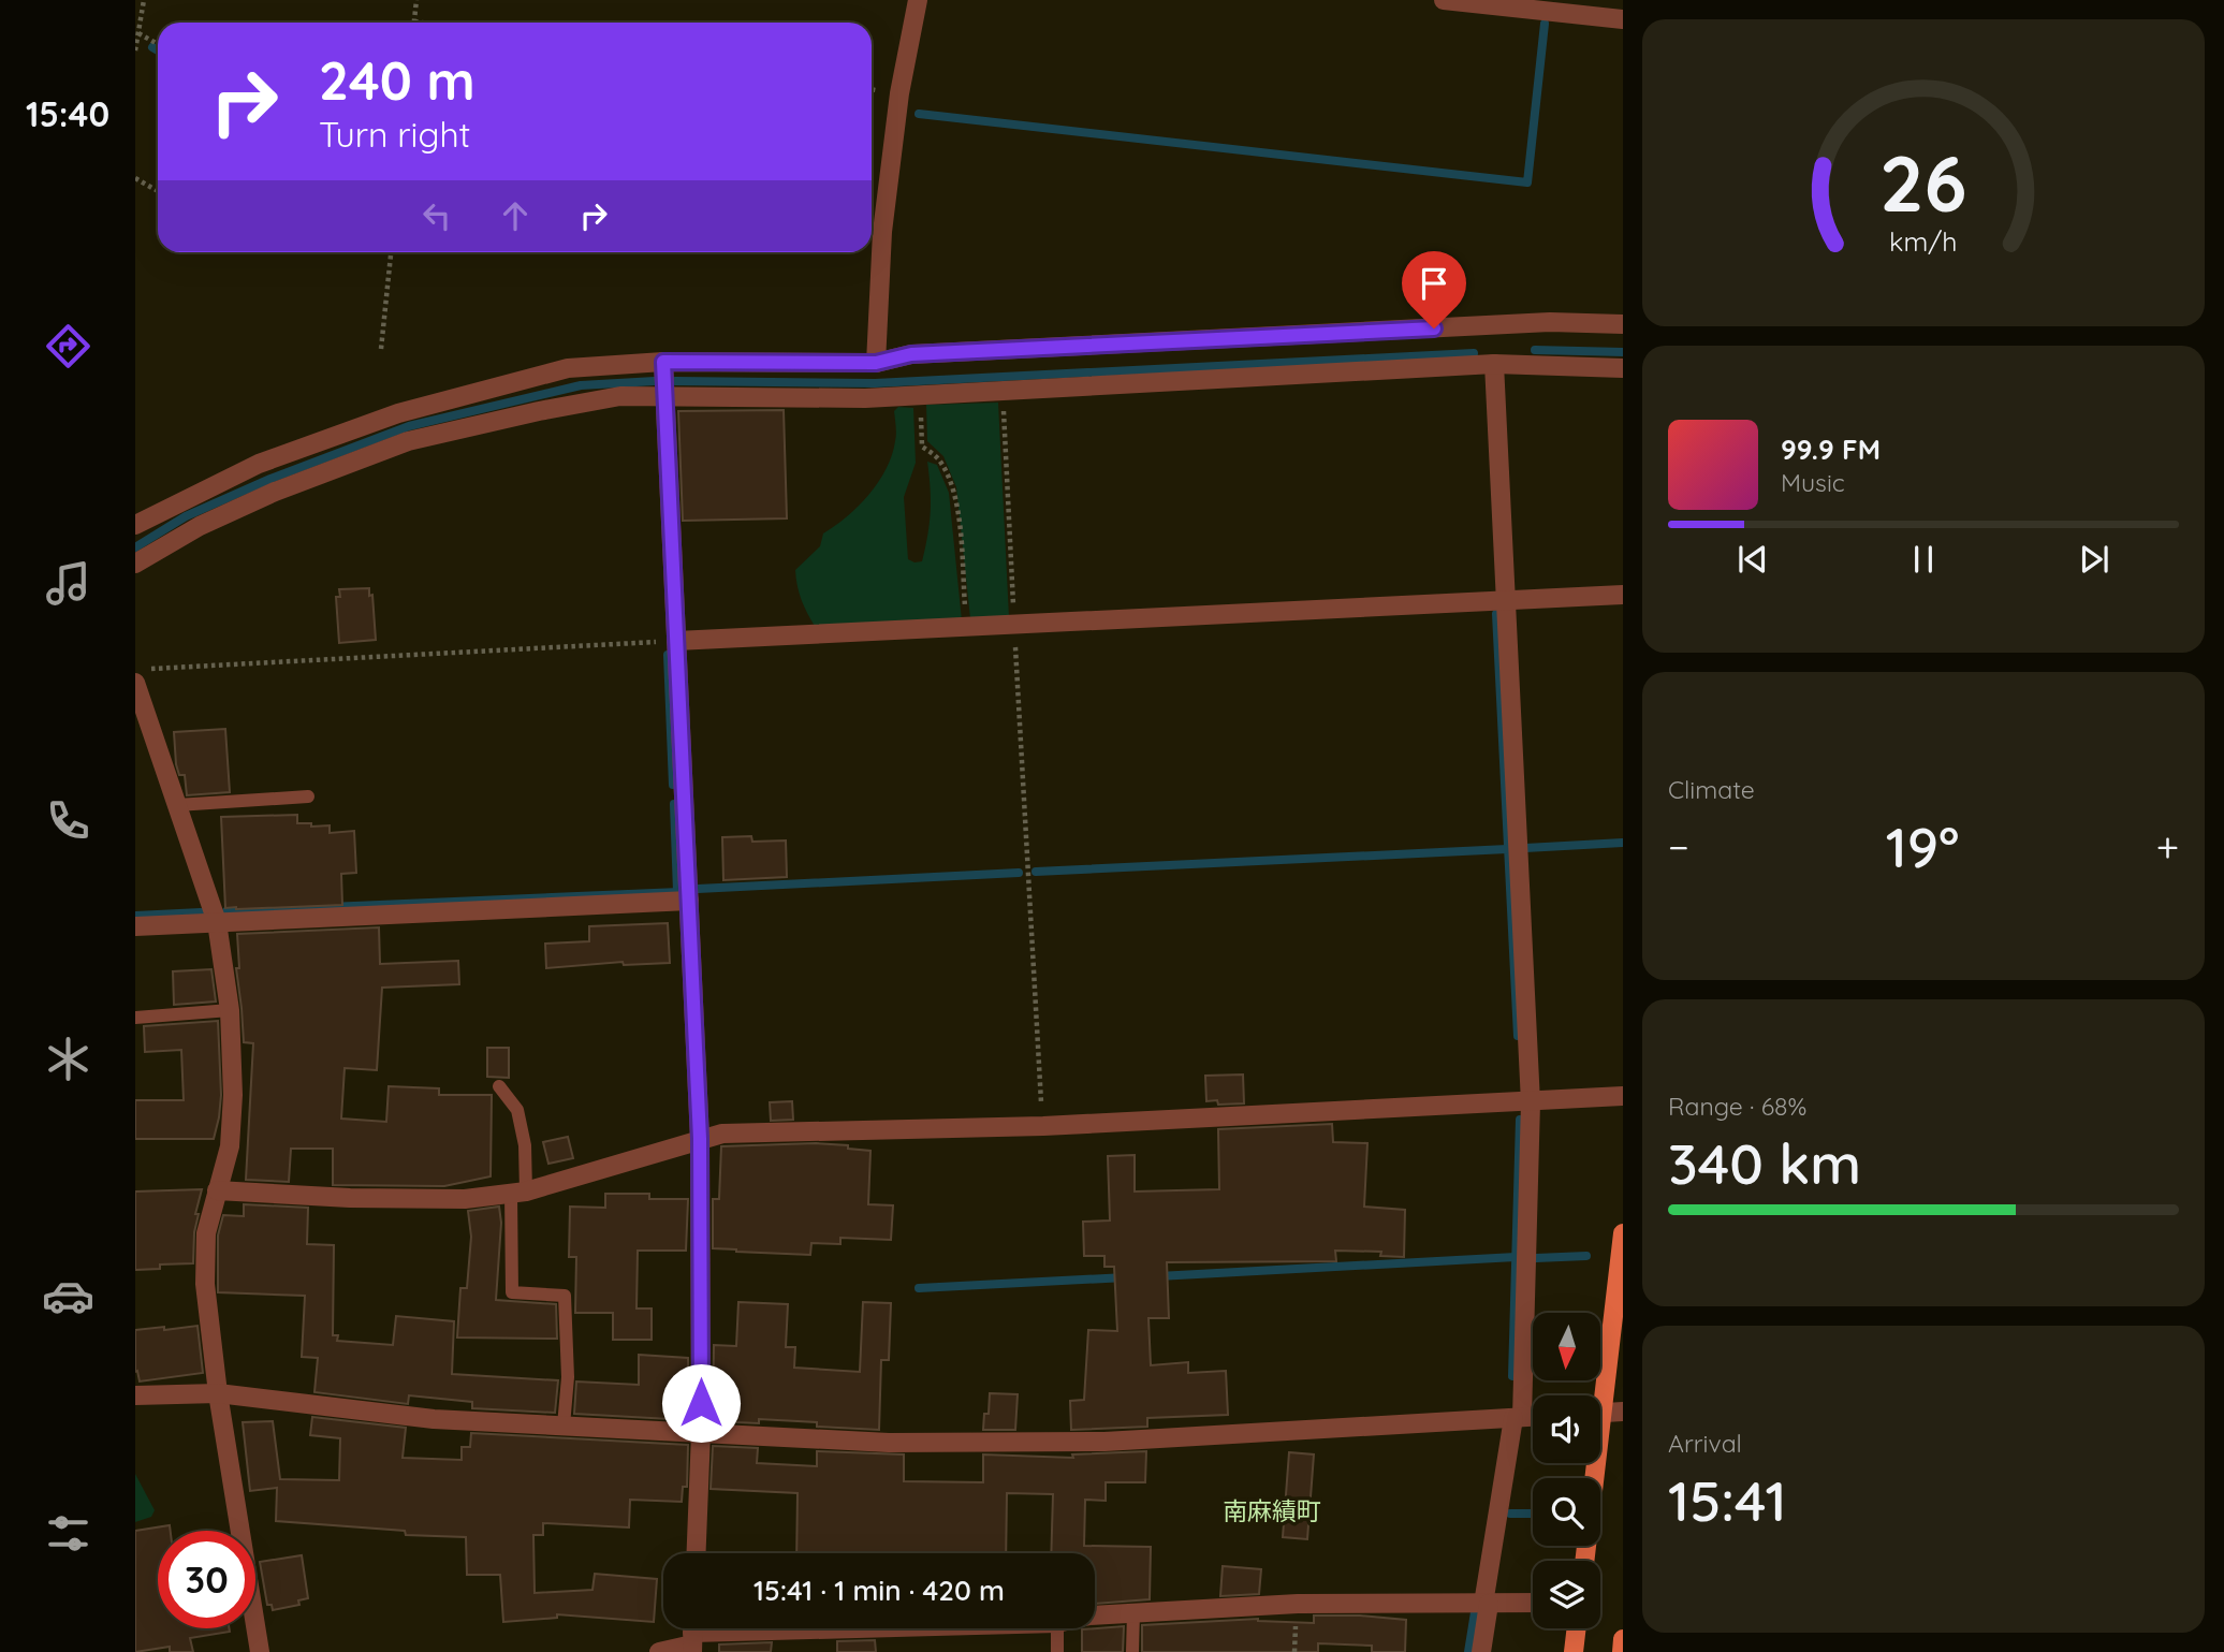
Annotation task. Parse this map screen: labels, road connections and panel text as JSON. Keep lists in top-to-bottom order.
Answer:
{
  "districts": ["南麻績町"],
  "north": "bottom",
  "page": {
    "tabs": "15:40",
    "turn": ["240 m", "Turn right"],
    "song": ["99.9 FM", "Music"],
    "tile": [
      "Climate",
      ["Range · 68%", "340 km"],
      ["Arrival", "15:41"]
    ],
    "heat": ["−", "19°", "+"],
    "limit": "30",
    "trip": "15:41 · 1 min · 420 m",
    "gauge": ["26", "km/h"]
  }
}
